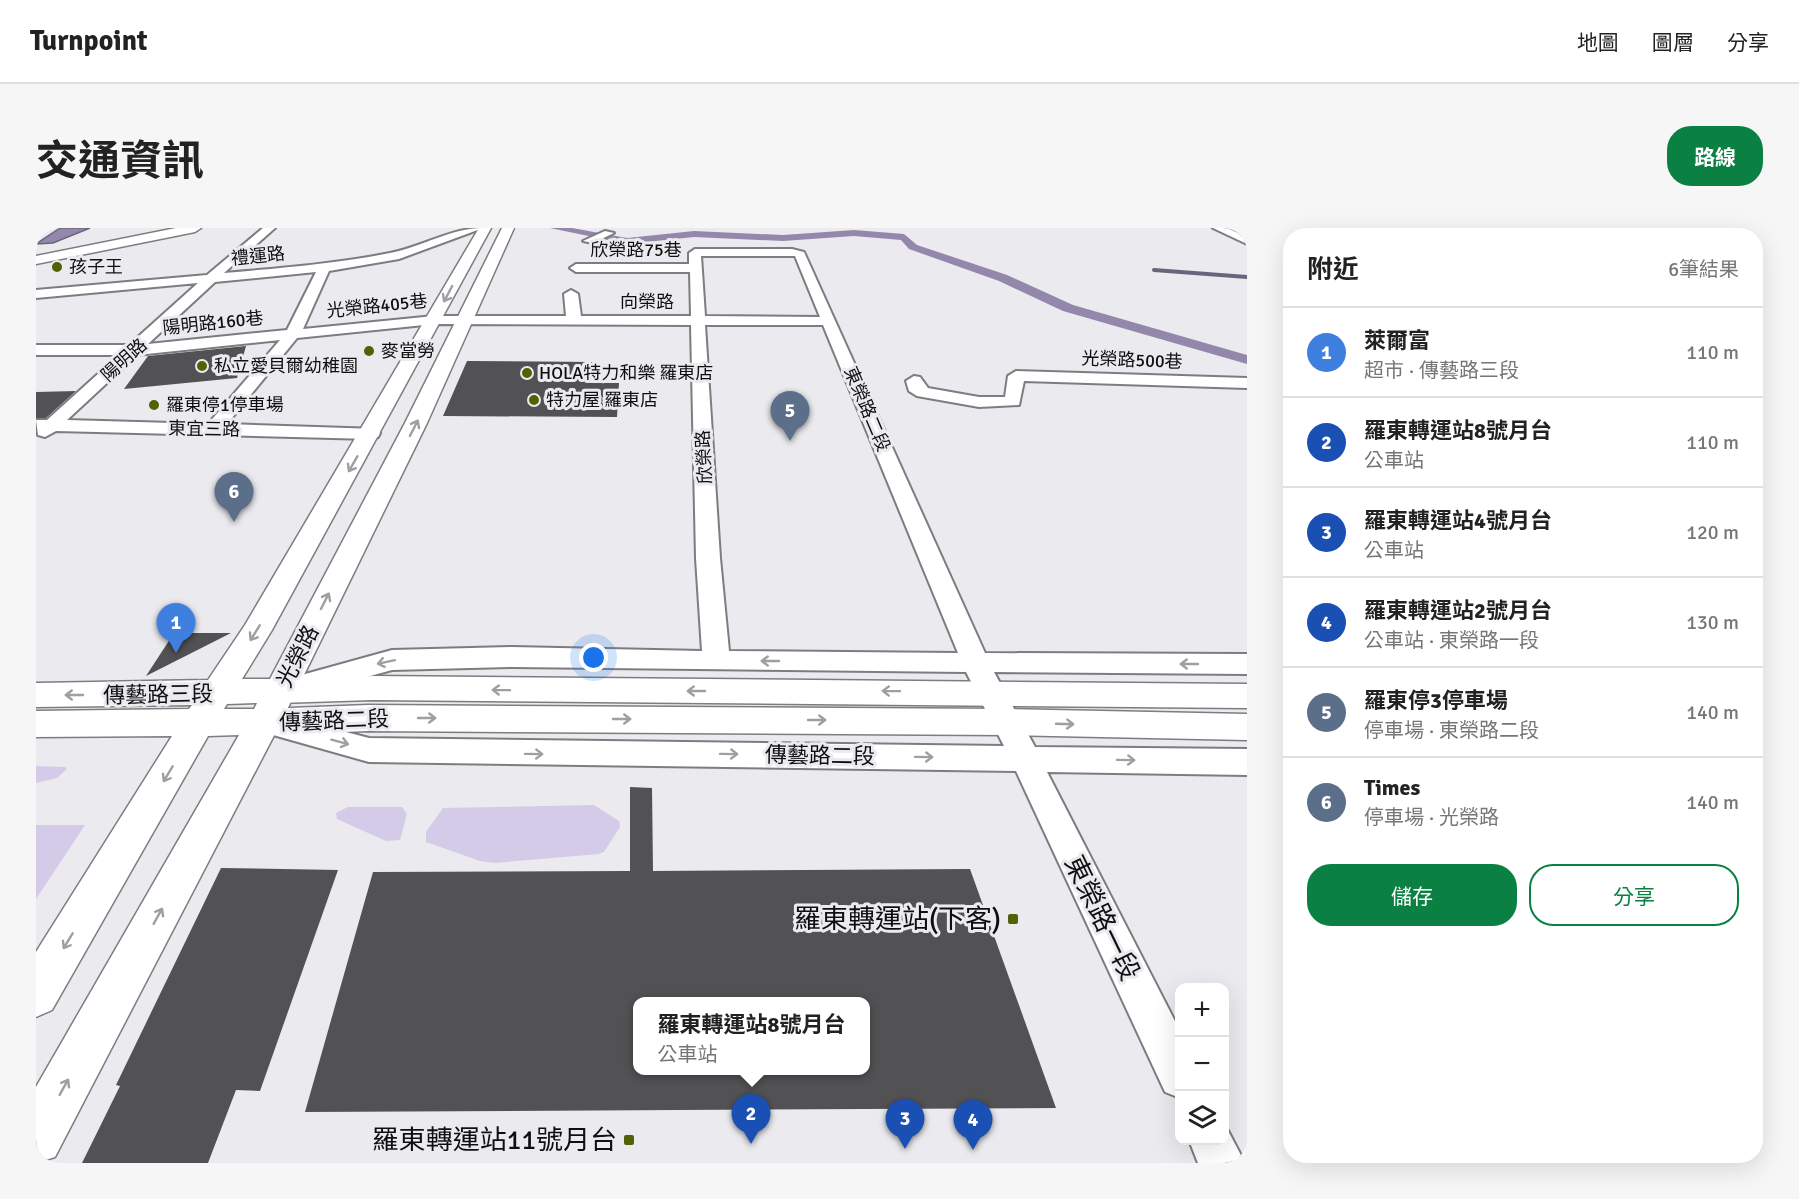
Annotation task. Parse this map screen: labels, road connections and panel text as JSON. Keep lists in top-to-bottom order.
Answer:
{
  "streets": {
    "street": [
      "欣榮路75巷",
      "禮運路",
      "向榮路",
      "光榮路405巷",
      "陽明路160巷",
      "陽明路",
      "光榮路500巷",
      "東榮路二段",
      "東宜三路",
      "欣榮路",
      "光榮路",
      "傳藝路三段",
      "傳藝路二段",
      "東榮路一段"
    ]
  },
  "crossings": [
    ["欣榮路75巷", "東榮路二段"],
    ["欣榮路75巷", "欣榮路"],
    ["禮運路", "陽明路"],
    ["禮運路", "光榮路"],
    ["向榮路", "光榮路405巷"],
    ["向榮路", "東榮路二段"],
    ["向榮路", "欣榮路"],
    ["向榮路", "光榮路"],
    ["光榮路405巷", "陽明路160巷"],
    ["光榮路405巷", "光榮路"],
    ["陽明路160巷", "陽明路"],
    ["陽明路", "東宜三路"],
    ["東榮路二段", "欣榮路"],
    ["東榮路二段", "傳藝路二段"],
    ["東榮路二段", "東榮路一段"],
    ["東宜三路", "光榮路"],
    ["欣榮路", "傳藝路二段"],
    ["光榮路", "傳藝路三段"],
    ["光榮路", "傳藝路二段"],
    ["傳藝路三段", "傳藝路二段"],
    ["傳藝路二段", "東榮路一段"]
  ],
  "places": {
    "other": [
      "孩子王",
      "麥當勞",
      "私立愛貝爾幼稚園",
      "HOLA特力和樂 羅東店",
      "特力屋 羅東店",
      "羅東停1停車場"
    ],
    "transit": ["羅東轉運站(下客)", "羅東轉運站11號月台"]
  },
  "page": {
    "header": "Turnpoint",
    "nav": ["地圖", "圖層", "分享"],
    "title": "交通資訊",
    "buttons": [
      "路線",
      ["儲存", "分享"]
    ],
    "heading": ["附近", "6筆結果"],
    "list": [
      {
        "mark": "1",
        "name": "萊爾富",
        "note": "超市 · 傳藝路三段",
        "value": "110 m"
      },
      {
        "mark": "2",
        "name": "羅東轉運站8號月台",
        "note": "公車站",
        "value": "110 m"
      },
      {
        "mark": "3",
        "name": "羅東轉運站4號月台",
        "note": "公車站",
        "value": "120 m"
      },
      {
        "mark": "4",
        "name": "羅東轉運站2號月台",
        "note": "公車站 · 東榮路一段",
        "value": "130 m"
      },
      {
        "mark": "5",
        "name": "羅東停3停車場",
        "note": "停車場 · 東榮路二段",
        "value": "140 m"
      },
      {
        "mark": "6",
        "name": "Times",
        "note": "停車場 · 光榮路",
        "value": "140 m"
      }
    ],
    "pins": [
      "5",
      "6",
      "1",
      "2",
      "3",
      "4"
    ],
    "map_buttons": ["+", "−"],
    "popup": ["羅東轉運站8號月台", "公車站"]
  }
}
